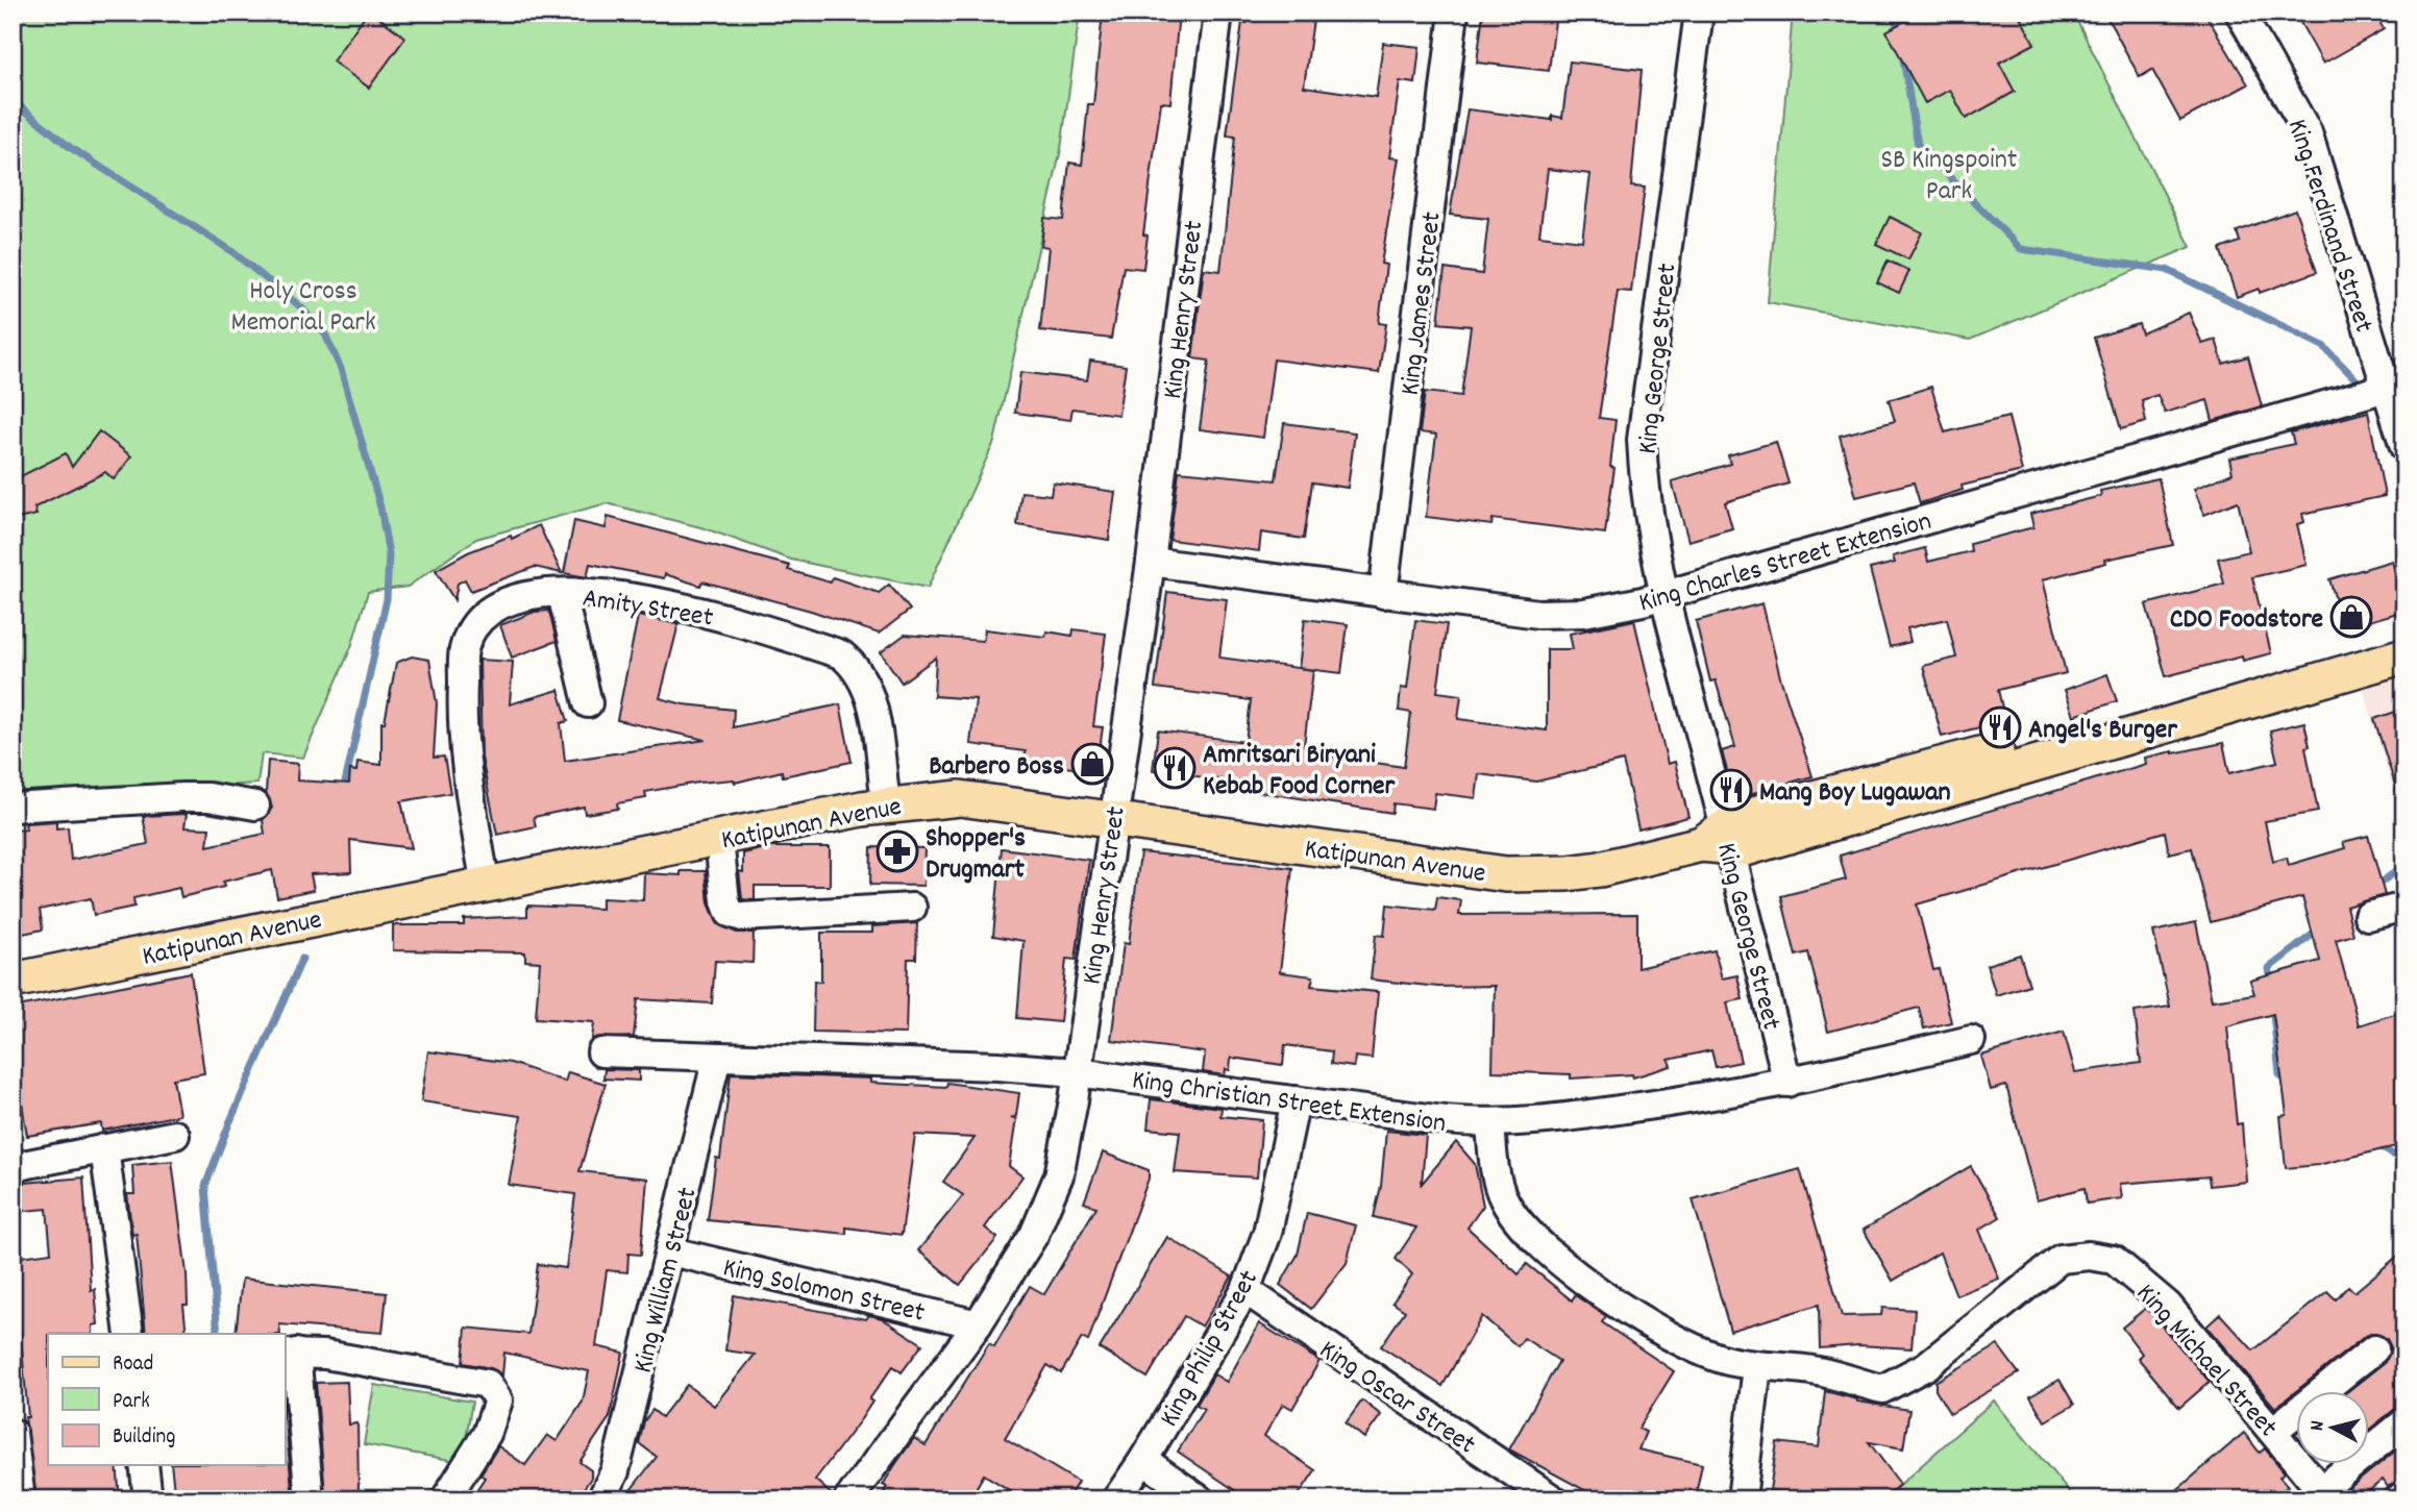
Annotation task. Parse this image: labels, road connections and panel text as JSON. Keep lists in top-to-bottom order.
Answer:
{
  "streets": {
    "main road": ["Katipunan Avenue"],
    "street": [
      "King Ferdinand Street",
      "King James Street",
      "King Henry Street",
      "King George Street",
      "King Charles Street Extension",
      "Amity Street",
      "King Christian Street Extension",
      "King William Street",
      "King Solomon Street",
      "King Philip Street",
      "King Michael Street",
      "King Oscar Street"
    ]
  },
  "crossings": [
    ["King Ferdinand Street", "King Charles Street Extension"],
    ["King James Street", "King Charles Street Extension"],
    ["King Henry Street", "King Charles Street Extension"],
    ["King Henry Street", "Katipunan Avenue"],
    ["King Henry Street", "King Christian Street Extension"],
    ["King Henry Street", "King Solomon Street"],
    ["King George Street", "King Charles Street Extension"],
    ["King George Street", "Katipunan Avenue"],
    ["King George Street", "King Christian Street Extension"],
    ["Amity Street", "Katipunan Avenue"],
    ["King Christian Street Extension", "King William Street"],
    ["King Christian Street Extension", "King Philip Street"],
    ["King Christian Street Extension", "King Michael Street"],
    ["King William Street", "King Solomon Street"],
    ["King Philip Street", "King Oscar Street"]
  ],
  "parks": ["SB Kingspoint Park", "Holy Cross Memorial Park"],
  "places": {
    "shop": ["CDO Foodstore", "Barbero Boss"],
    "restaurant": ["Angel's Burger", "Amritsari Biryani Kebab Food Corner", "Mang Boy Lugawan"],
    "pharmacy": ["Shopper's Drugmart"]
  },
  "legend": ["Road", "Park", "Building"],
  "north": "left"
}
